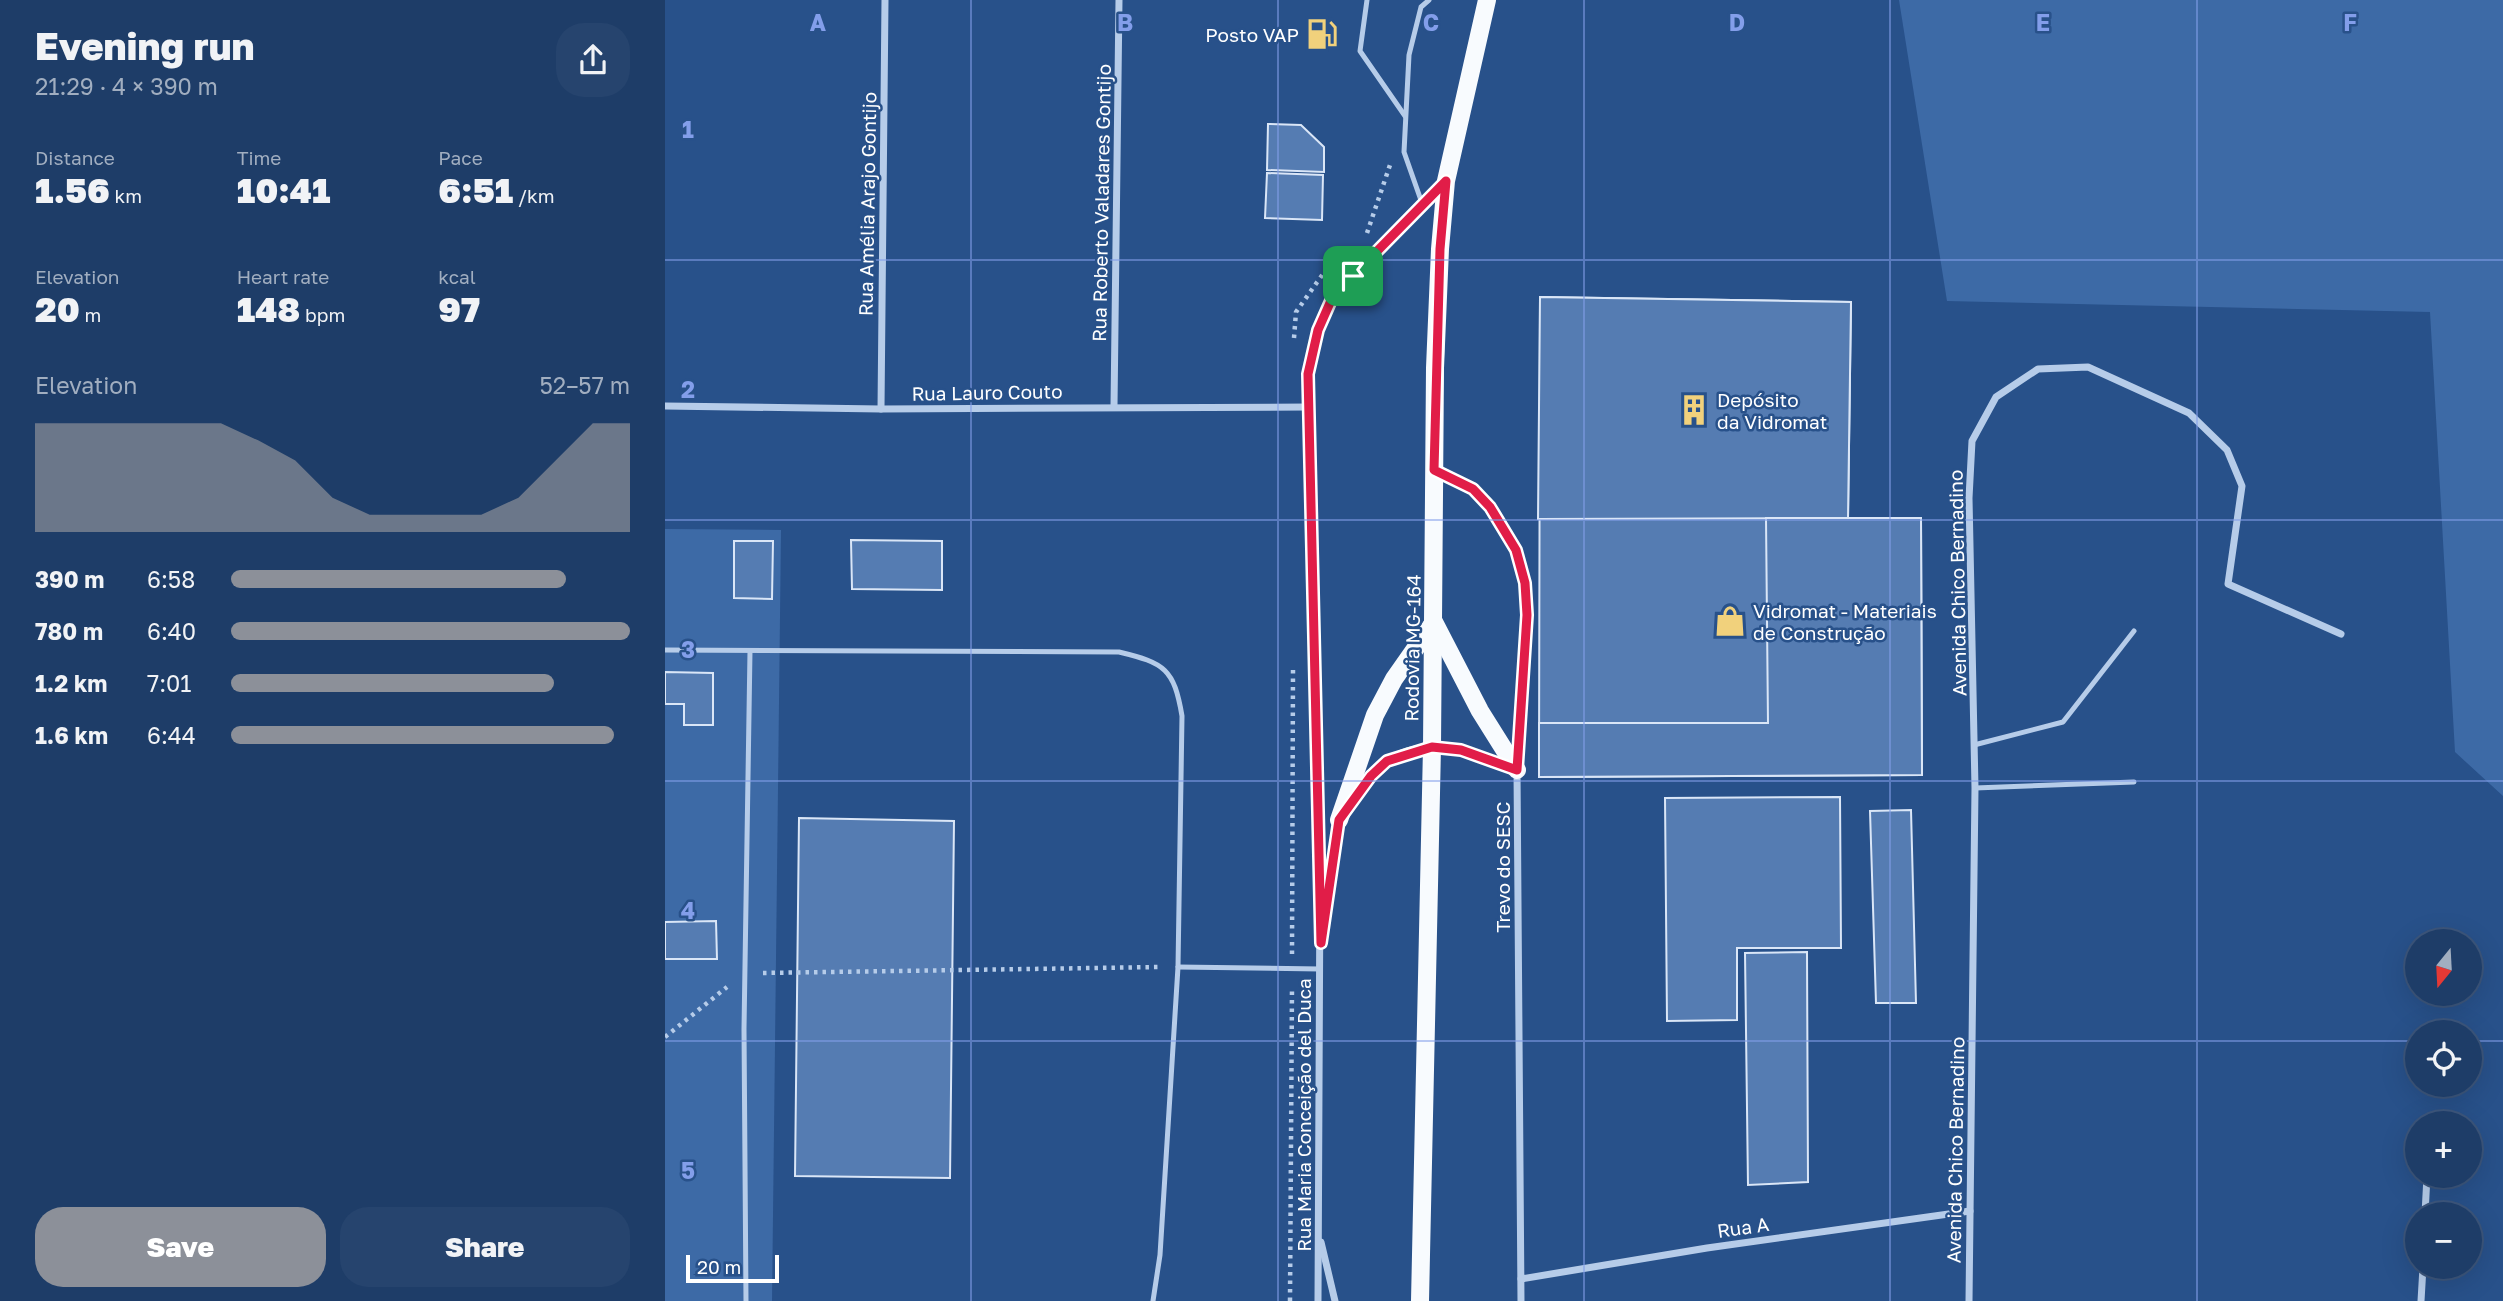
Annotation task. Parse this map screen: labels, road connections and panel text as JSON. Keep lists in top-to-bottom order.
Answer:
{
  "streets": {
    "main road": ["Rodovia MG-164"],
    "street": [
      "Rua Roberto Valadares Gontijo",
      "Rua Amélia Arajo Gontijo",
      "Rua Lauro Couto",
      "Avenida Chico Bernadino",
      "Trevo do SESC",
      "Rua Maria Conceição del Duca",
      "Rua A"
    ]
  },
  "crossings": [
    ["Rua Roberto Valadares Gontijo", "Rua Lauro Couto"],
    ["Rua Amélia Arajo Gontijo", "Rua Lauro Couto"],
    ["Rua Lauro Couto", "Rua Maria Conceição del Duca"],
    ["Avenida Chico Bernadino", "Rua A"],
    ["Rodovia MG-164", "Trevo do SESC"],
    ["Rodovia MG-164", "Rua Maria Conceição del Duca"],
    ["Trevo do SESC", "Rua A"]
  ],
  "places": {
    "fuel station": ["Posto VAP"],
    "building": ["Depósito da Vidromat"],
    "shop": ["Vidromat - Materiais de Construção"]
  },
  "scale_bar": "20 m",
  "north": "bottom",
  "page": {
    "heading": ["Evening run", "21:29 · 4 × 390 m"],
    "stats": [
      ["Distance", "1.56 km"],
      ["Time", "10:41"],
      ["Pace", "6:51 /km"],
      ["Elevation", "20 m"],
      ["Heart rate", "148 bpm"],
      ["kcal", "97"]
    ],
    "chart": ["Elevation", "52–57 m"],
    "list": [
      {
        "name": "390 m",
        "note": "6:58"
      },
      {
        "name": "780 m",
        "note": "6:40"
      },
      {
        "name": "1.2 km",
        "note": "7:01"
      },
      {
        "name": "1.6 km",
        "note": "6:44"
      }
    ],
    "map_buttons": ["+", "−"],
    "buttons": ["Save", "Share"],
    "scale": "20 m"
  },
  "grid": {
    "columns": [
      "A",
      "B",
      "C",
      "D",
      "E",
      "F"
    ],
    "rows": [
      "1",
      "2",
      "3",
      "4",
      "5"
    ]
  }
}
